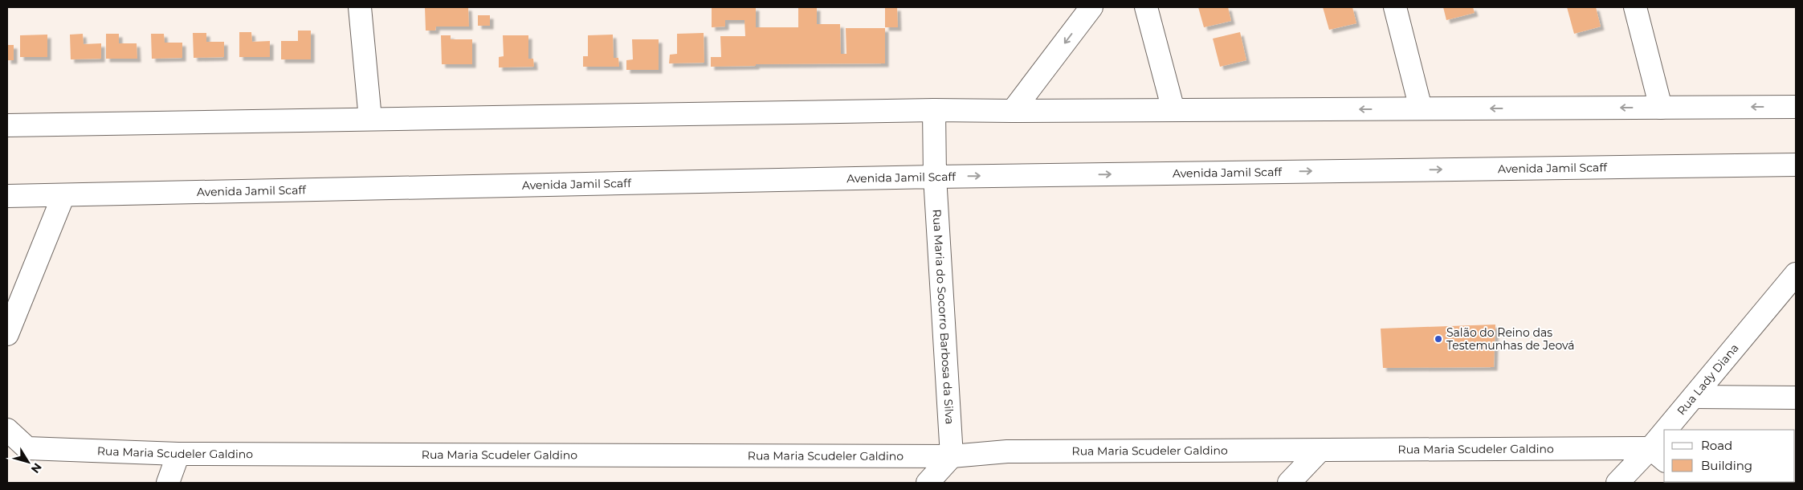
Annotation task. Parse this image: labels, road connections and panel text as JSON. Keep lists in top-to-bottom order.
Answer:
{
  "streets": {
    "street": [
      "Avenida Jamil Scaff",
      "Rua Maria do Socorro Barbosa da Silva",
      "Rua Lady Diana",
      "Rua Maria Scudeler Galdino"
    ]
  },
  "crossings": [
    ["Avenida Jamil Scaff", "Rua Maria do Socorro Barbosa da Silva"],
    ["Rua Maria do Socorro Barbosa da Silva", "Rua Maria Scudeler Galdino"],
    ["Rua Lady Diana", "Rua Maria Scudeler Galdino"]
  ],
  "places": ["Salão do Reino das Testemunhas de Jeová"],
  "legend": ["Road", "Building"],
  "north": "bottom right"
}
